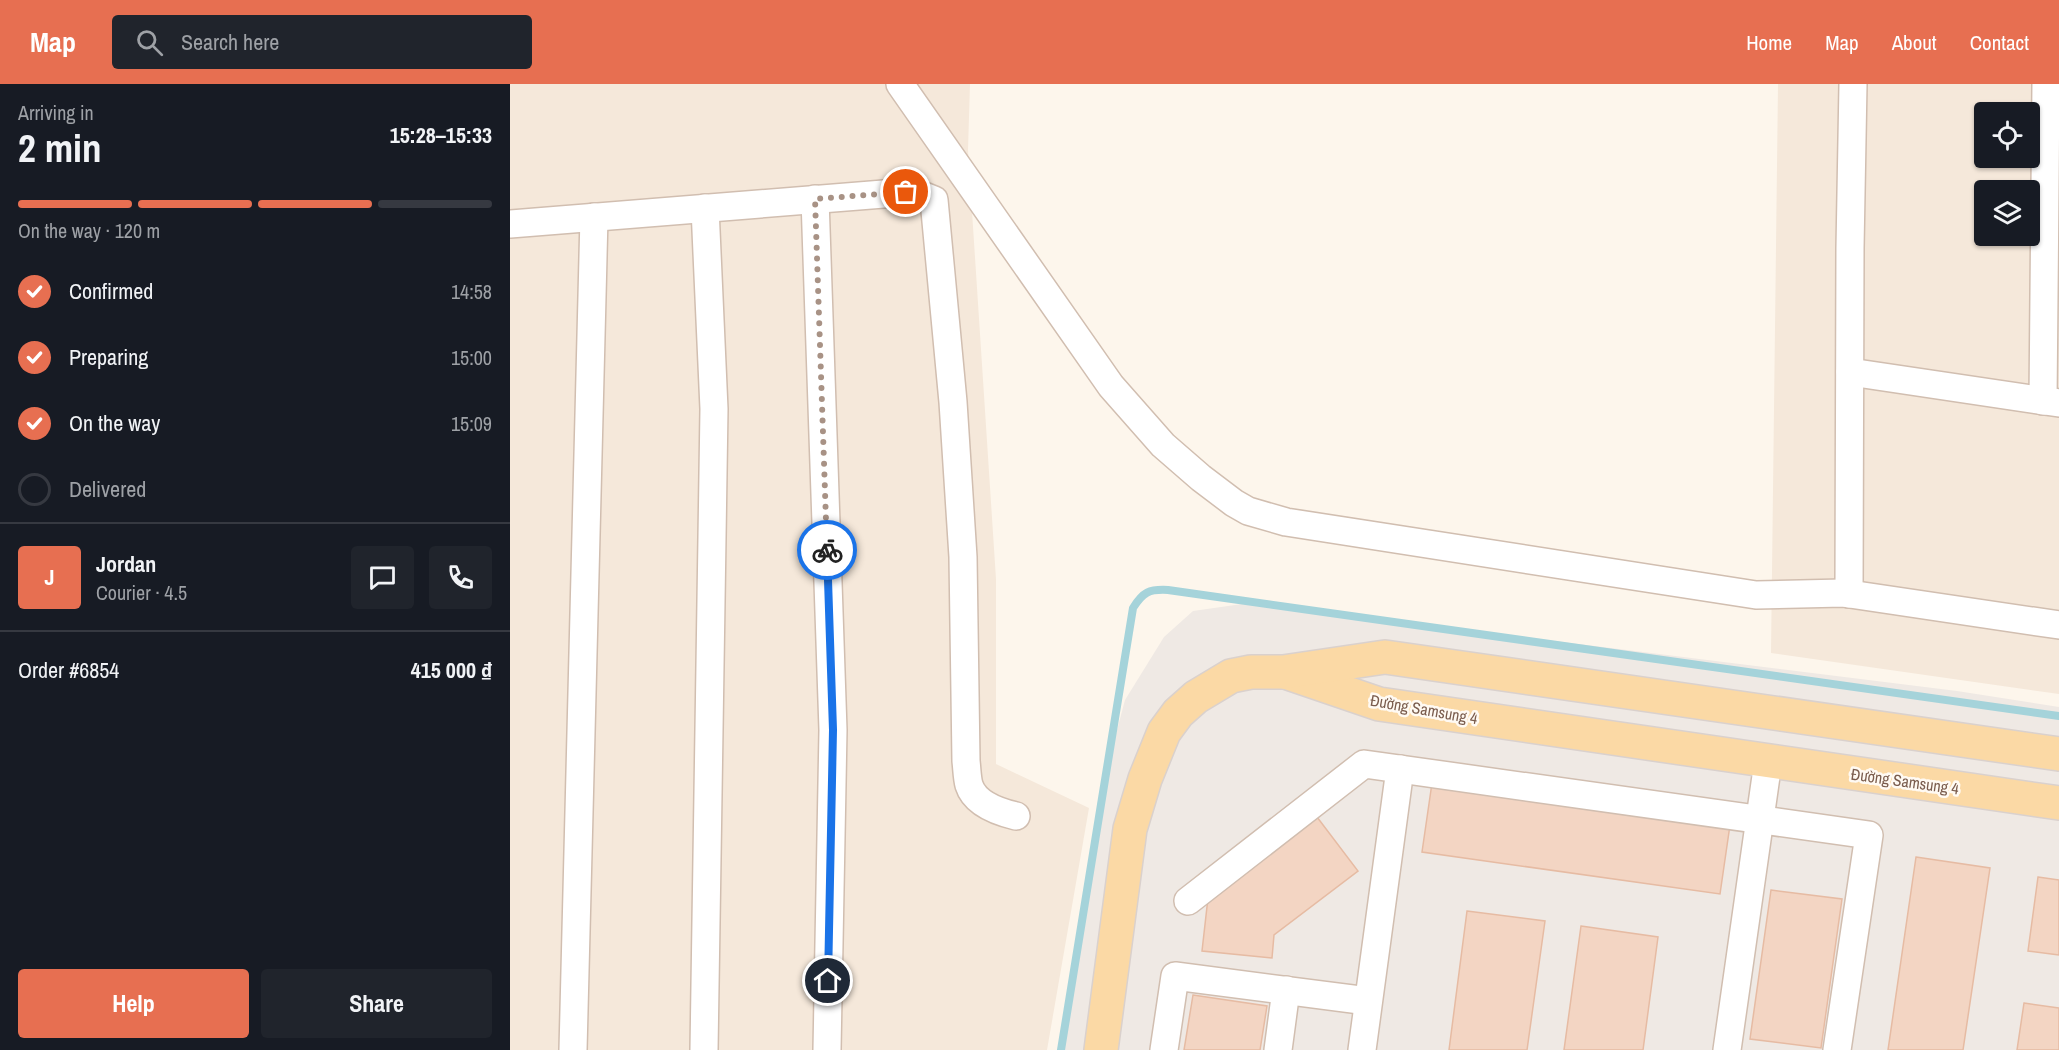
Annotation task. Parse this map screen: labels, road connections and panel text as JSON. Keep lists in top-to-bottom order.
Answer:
{
  "streets": {
    "main road": ["Đường Samsung 4"]
  },
  "page": {
    "header": "Map",
    "search": "Search here",
    "nav": [
      "Home",
      "Map",
      "About",
      "Contact"
    ],
    "heading": ["2 min", "Arriving in", "15:28–15:33"],
    "panel": [
      "Jordan",
      "Courier · 4.5",
      "Order #6854",
      "415 000 ₫"
    ],
    "bar": "On the way · 120 m",
    "list": [
      ["Confirmed", "14:58"],
      ["Preparing", "15:00"],
      ["On the way", "15:09"],
      "Delivered"
    ],
    "round": "J",
    "buttons": ["Help", "Share"]
  }
}
